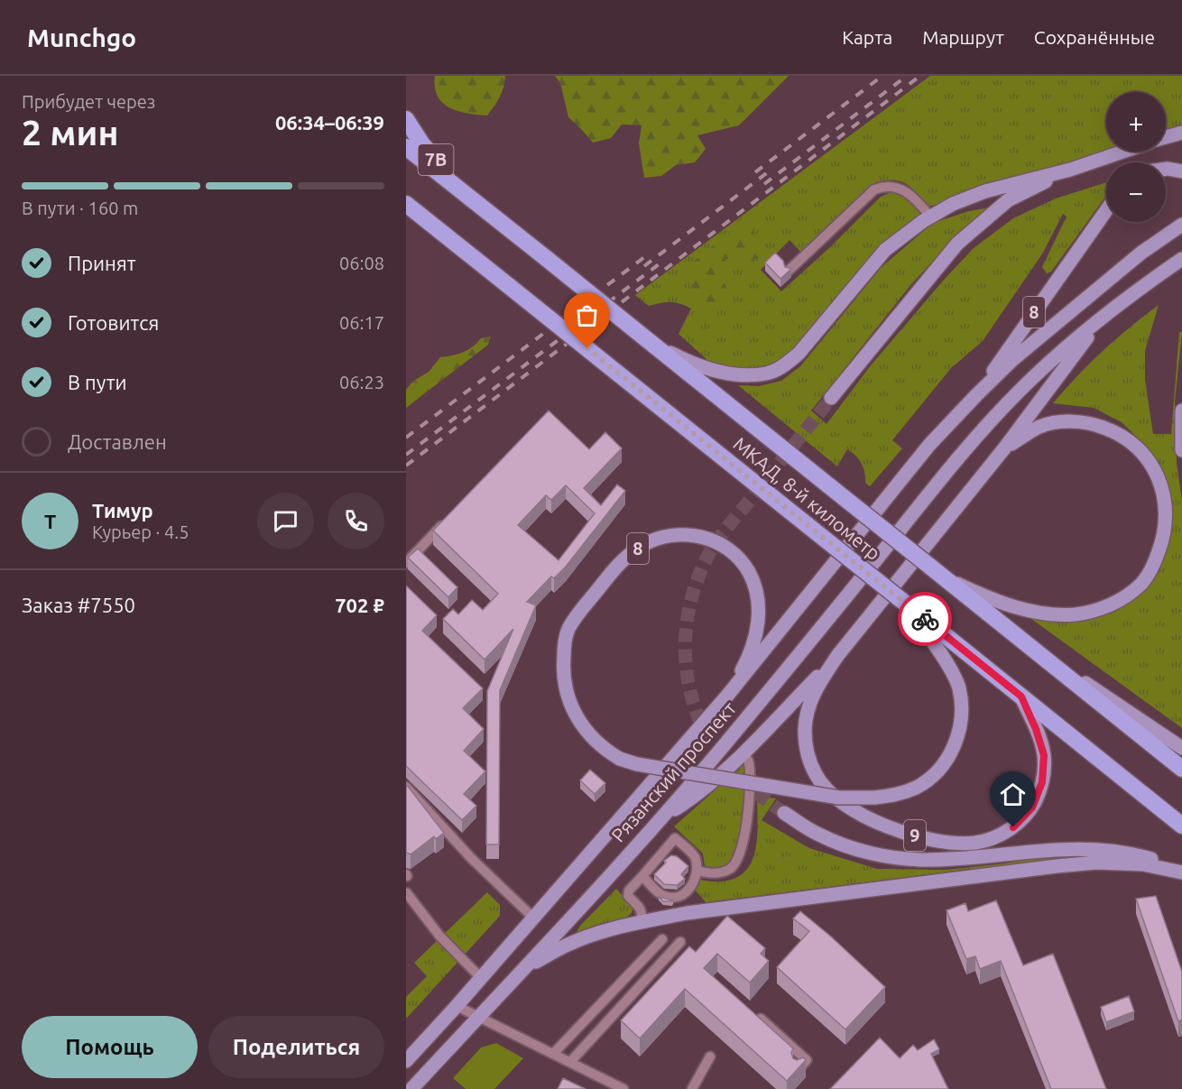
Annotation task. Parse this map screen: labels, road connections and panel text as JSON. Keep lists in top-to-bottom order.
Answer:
{
  "streets": {
    "highway": ["7B", "МКАД, 8-й километр"],
    "main road": ["8", "Рязанский проспект", "9"]
  },
  "crossings": [
    ["7B", "МКАД, 8-й километр"],
    ["8", "МКАД, 8-й километр"],
    ["8", "Рязанский проспект"],
    ["МКАД, 8-й километр", "9"]
  ],
  "page": {
    "header": "Munchgo",
    "nav": ["Карта", "Маршрут", "Сохранённые"],
    "heading": ["2 мин", "Прибудет через", "06:34–06:39"],
    "panel": [
      "Тимур",
      "Курьер · 4.5",
      "Заказ #7550",
      "702 ₽"
    ],
    "map_buttons": ["+", "−"],
    "bar": "В пути · 160 m",
    "list": [
      ["Принят", "06:08"],
      ["Готовится", "06:17"],
      ["В пути", "06:23"],
      "Доставлен"
    ],
    "round": "Т",
    "buttons": ["Помощь", "Поделиться"]
  }
}
